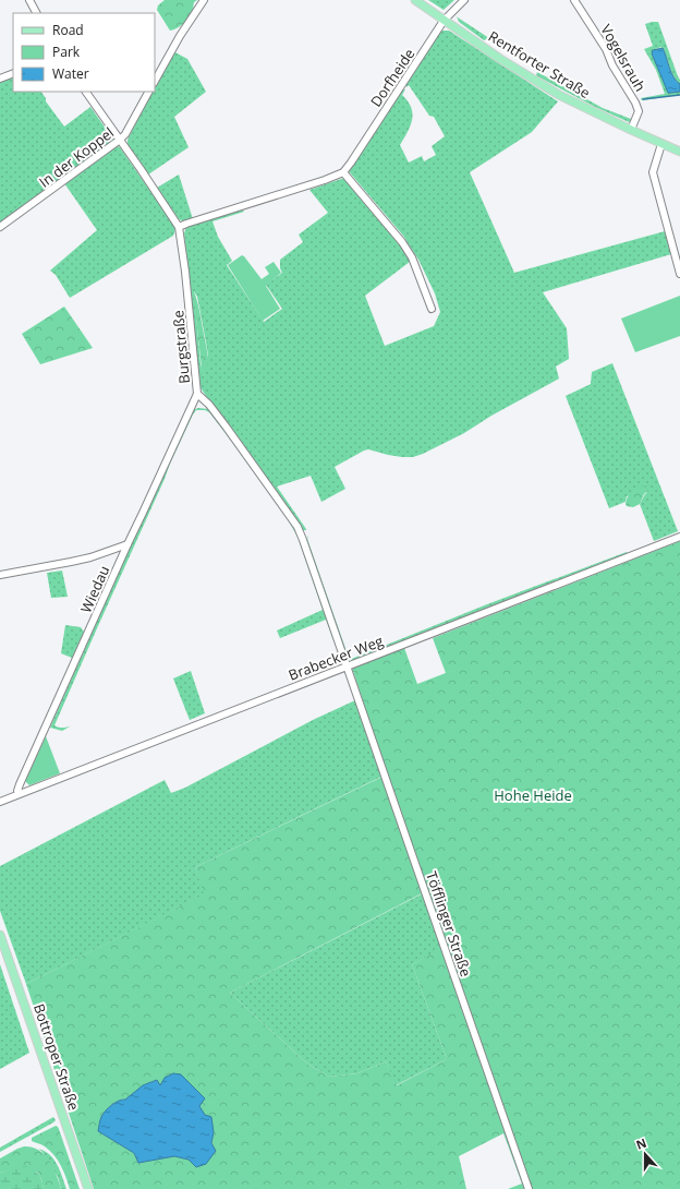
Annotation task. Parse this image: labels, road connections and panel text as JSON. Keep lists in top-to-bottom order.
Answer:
{
  "streets": {
    "main road": ["Rentforter Straße", "Bottroper Straße"],
    "street": [
      "Vogelsrauh",
      "Dorfheide",
      "In der Koppel",
      "Burgstraße",
      "Wiedau",
      "Brabecker Weg",
      "Töfflinger Straße"
    ]
  },
  "crossings": [
    ["Vogelsrauh", "Rentforter Straße"],
    ["Rentforter Straße", "Dorfheide"],
    ["In der Koppel", "Burgstraße"],
    ["Burgstraße", "Wiedau"],
    ["Burgstraße", "Brabecker Weg"],
    ["Burgstraße", "Töfflinger Straße"],
    ["Wiedau", "Brabecker Weg"],
    ["Brabecker Weg", "Töfflinger Straße"]
  ],
  "parks": ["Hohe Heide"],
  "legend": ["Road", "Park", "Water"],
  "north": "top"
}
